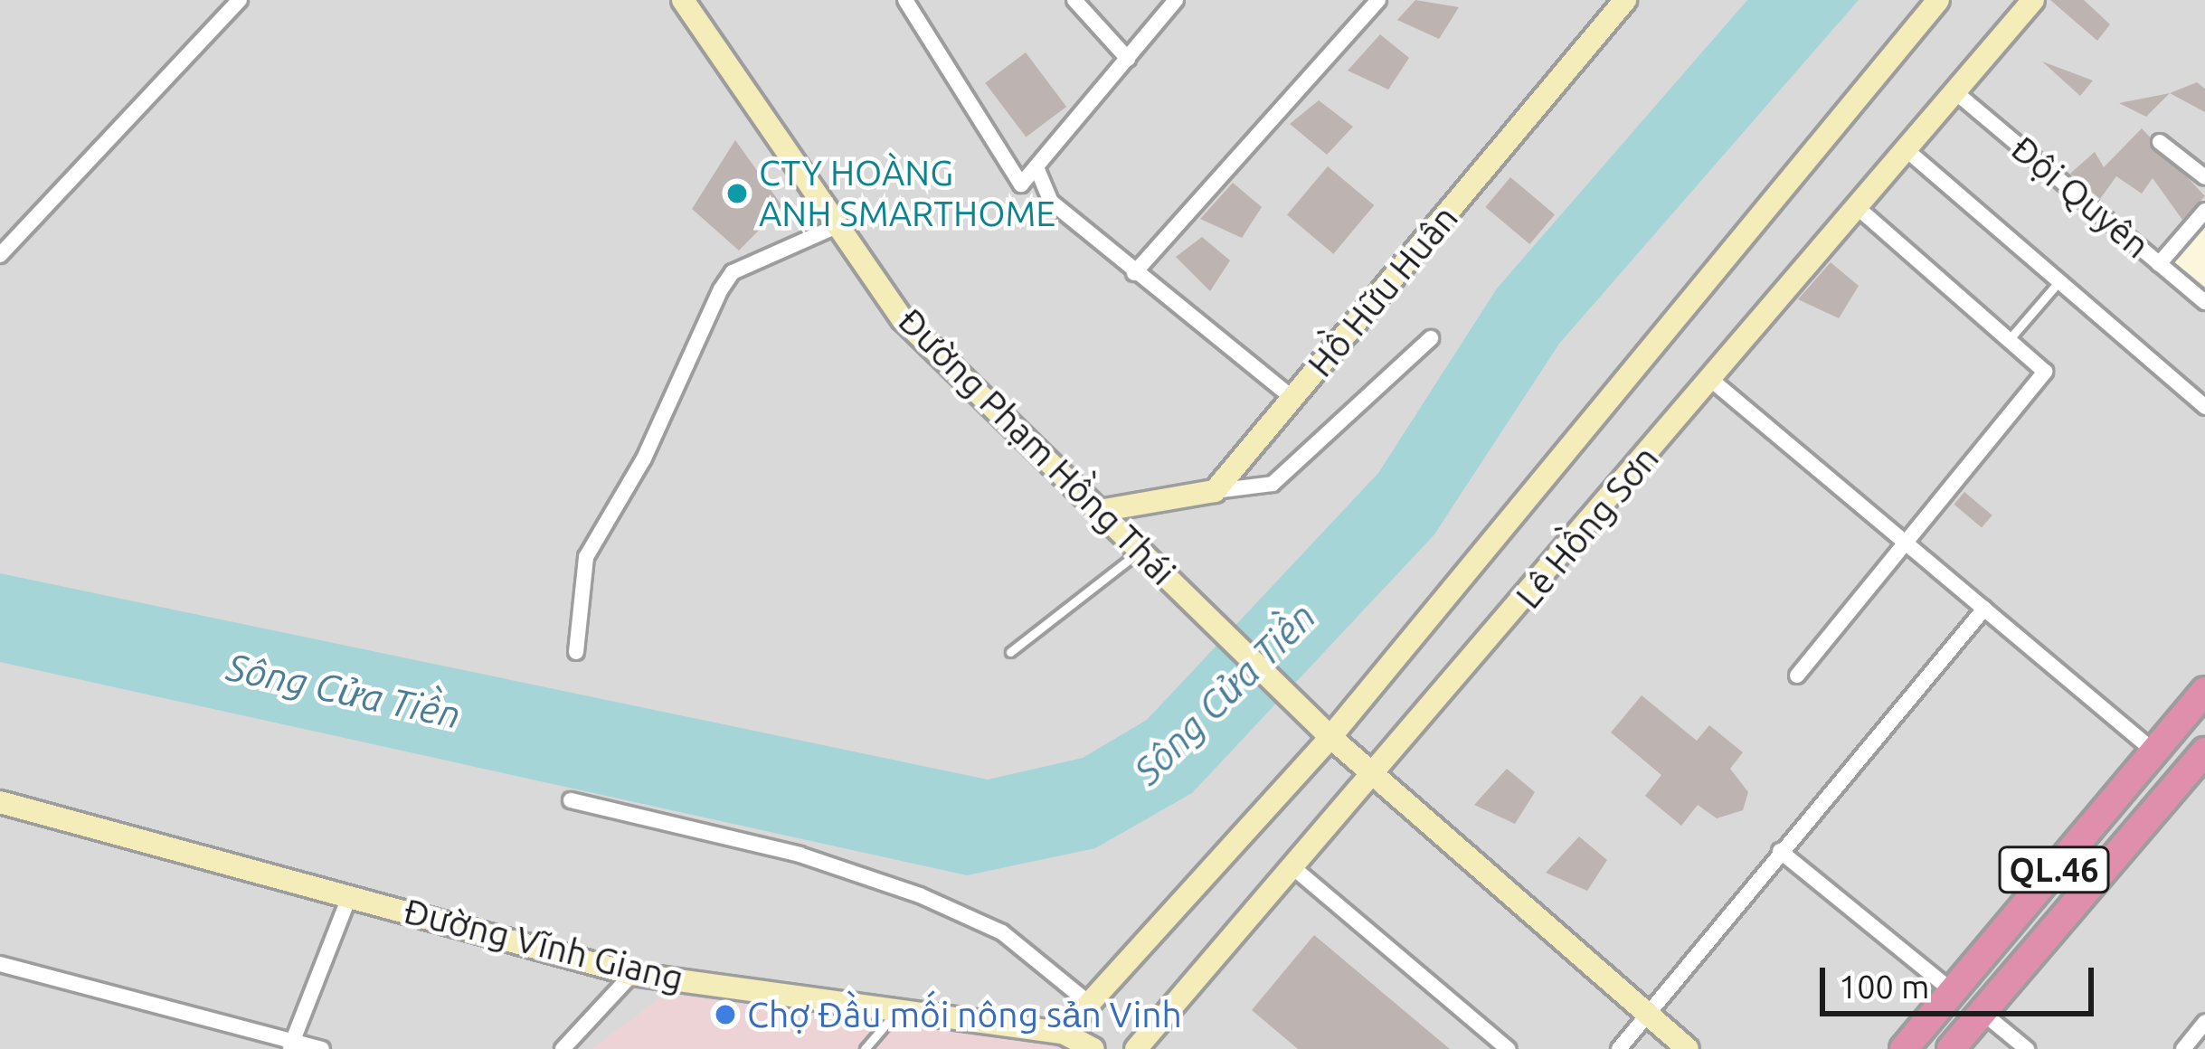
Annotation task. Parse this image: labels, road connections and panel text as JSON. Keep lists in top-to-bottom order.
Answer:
{
  "streets": {
    "highway": ["QL.46"],
    "street": [
      "Đội Quyên",
      "Hồ Hữu Huân",
      "Đường Phạm Hồng Thái",
      "Lê Hồng Sơn",
      "Đường Vĩnh Giang"
    ]
  },
  "crossings": [
    ["Đội Quyên", "Lê Hồng Sơn"]
  ],
  "water": ["Sông Cửa Tiền"],
  "places": ["CTY HOÀNG ANH SMARTHOME", "Chợ Đầu mối nông sản Vinh"],
  "scale_bar": "100 m"
}
